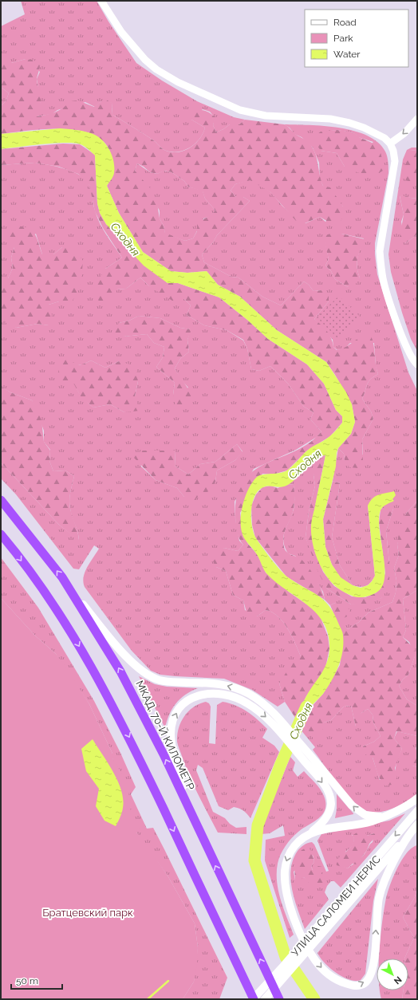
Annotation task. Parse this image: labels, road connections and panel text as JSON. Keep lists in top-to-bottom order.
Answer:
{
  "streets": {
    "highway": ["МКАД, 70-Й КИЛОМЕТР"],
    "main road": ["УЛИЦА САЛОМЕИ НЕРИС"]
  },
  "water": ["Сходня"],
  "parks": ["Братцевский парк"],
  "legend": ["Road", "Park", "Water"],
  "scale_bar": "50 m",
  "north": "bottom right"
}
